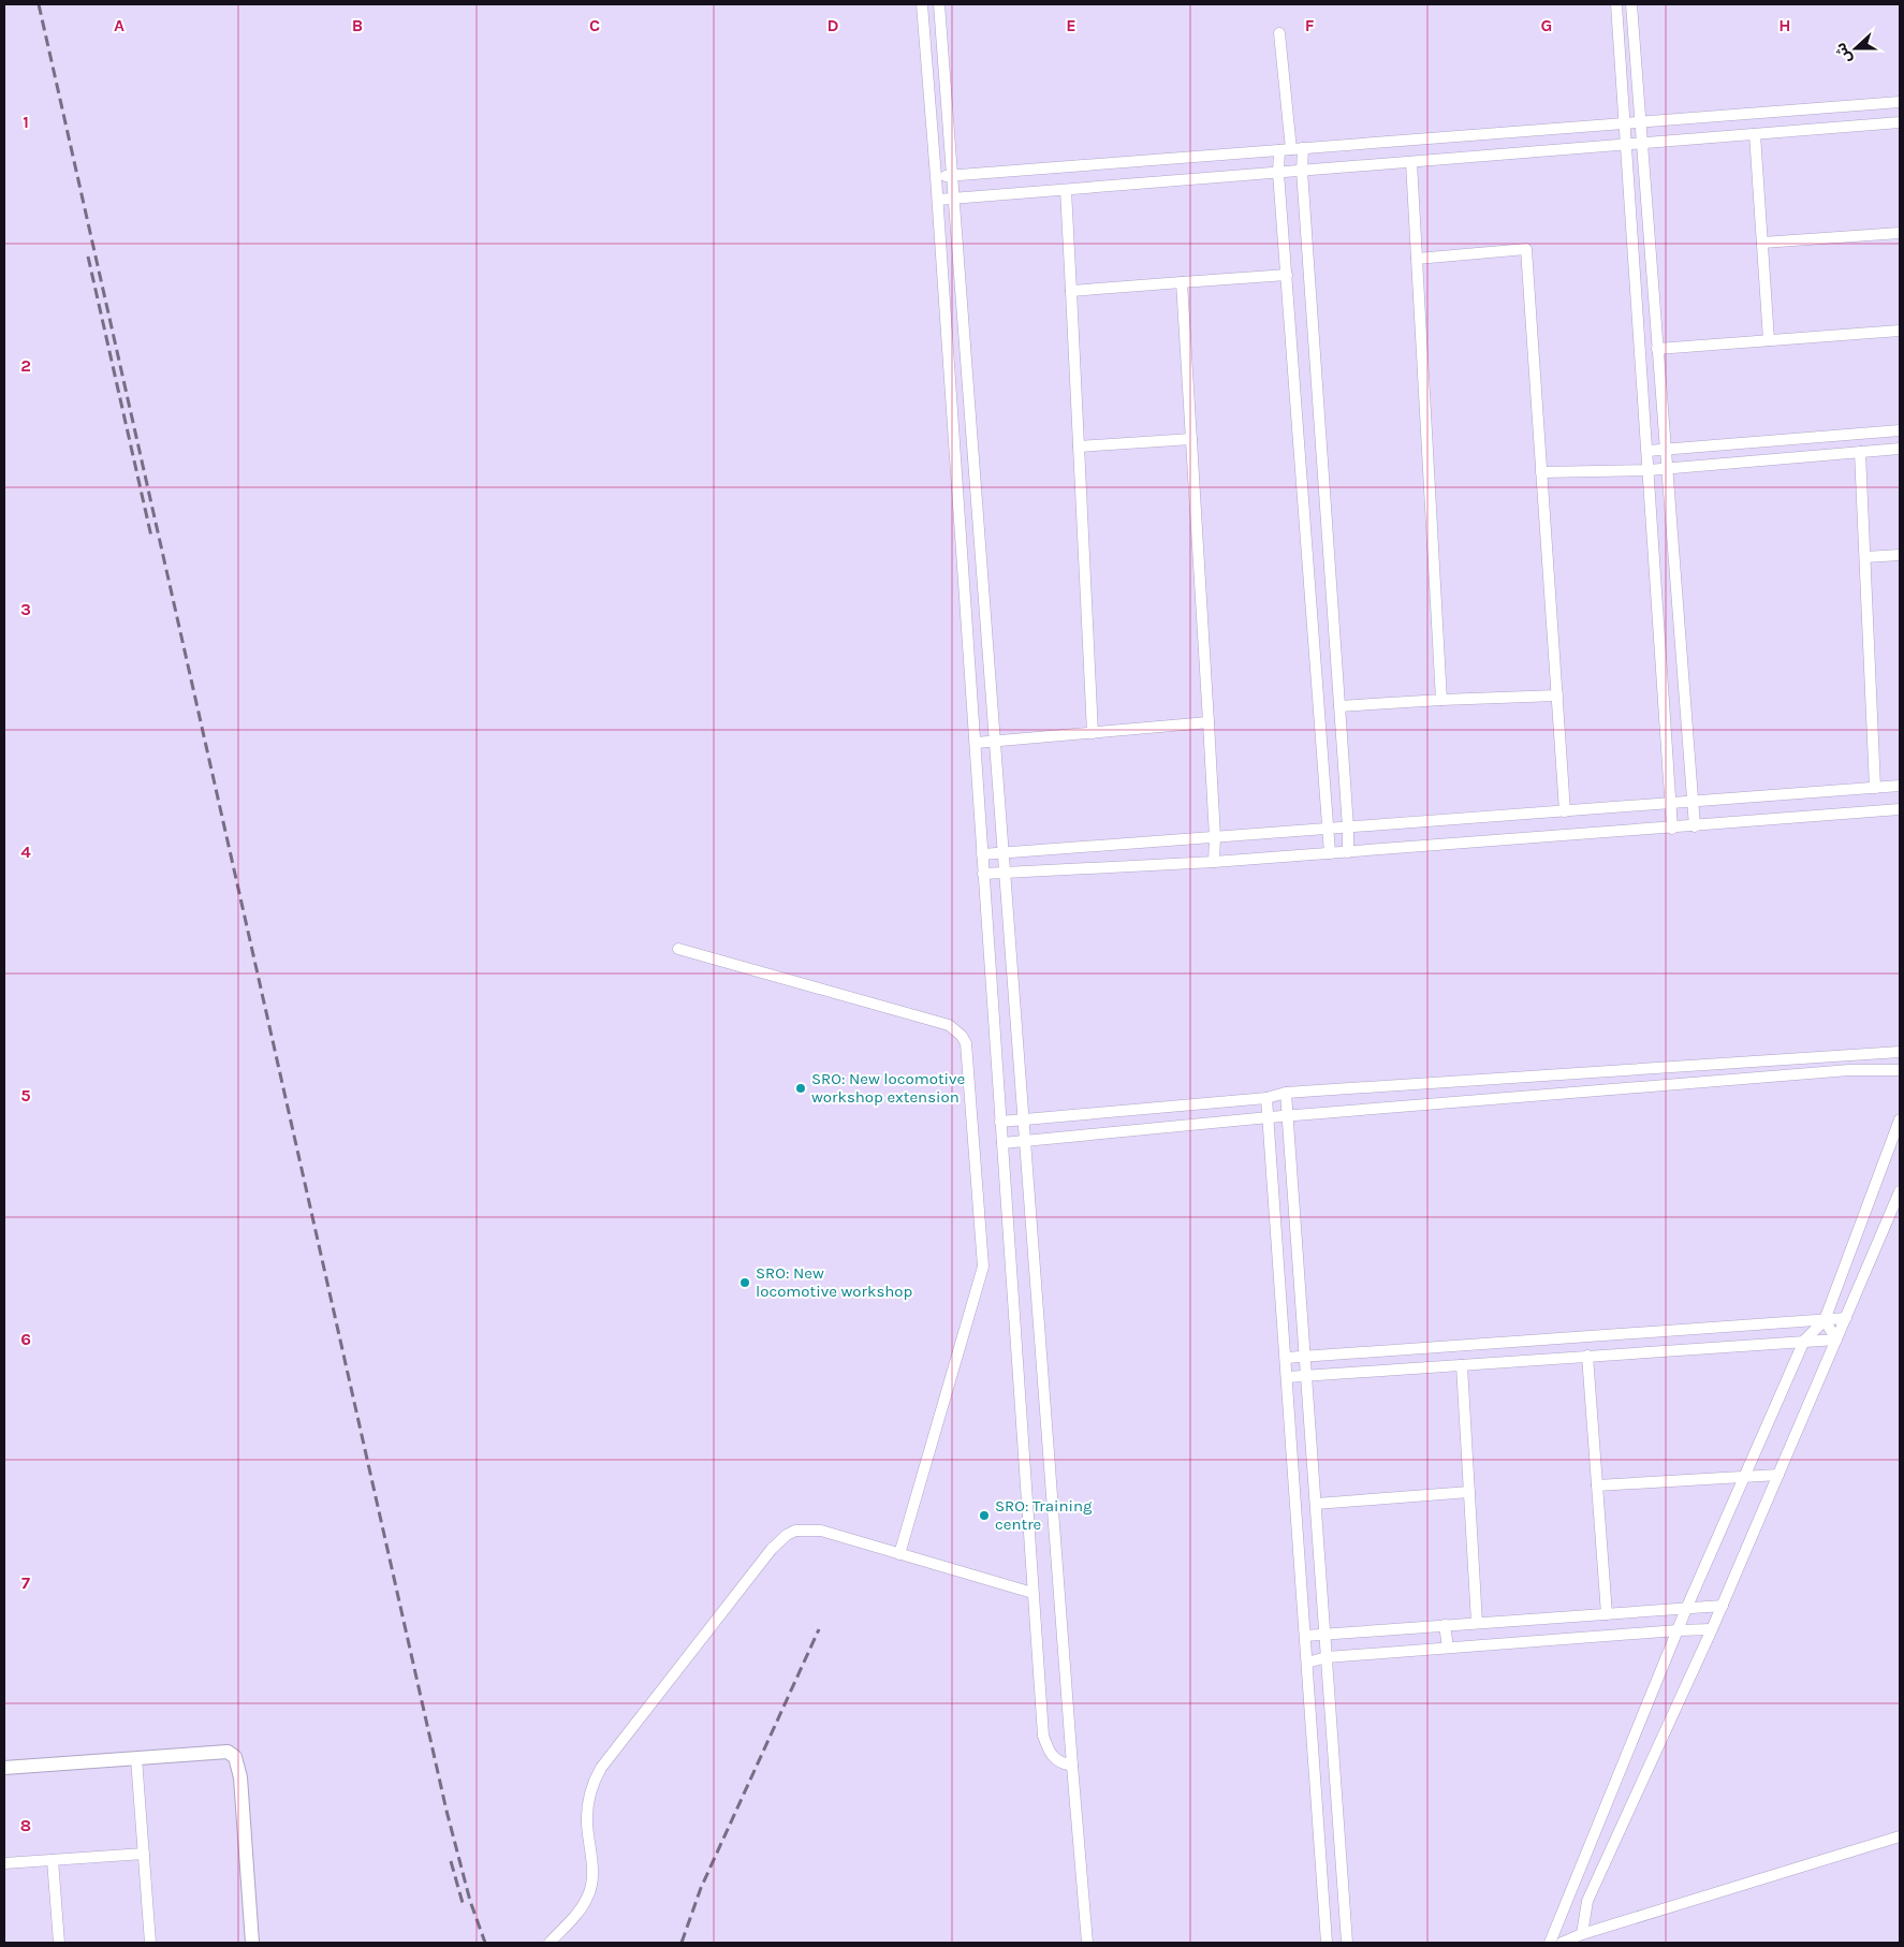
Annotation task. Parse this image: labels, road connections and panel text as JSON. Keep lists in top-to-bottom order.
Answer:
{
  "places": ["SRO: New locomotive workshop extension", "SRO: New locomotive workshop", "SRO: Training centre"],
  "north": "left",
  "grid": {
    "columns": [
      "A",
      "B",
      "C",
      "D",
      "E",
      "F",
      "G",
      "H"
    ],
    "rows": [
      "1",
      "2",
      "3",
      "4",
      "5",
      "6",
      "7",
      "8"
    ]
  }
}
